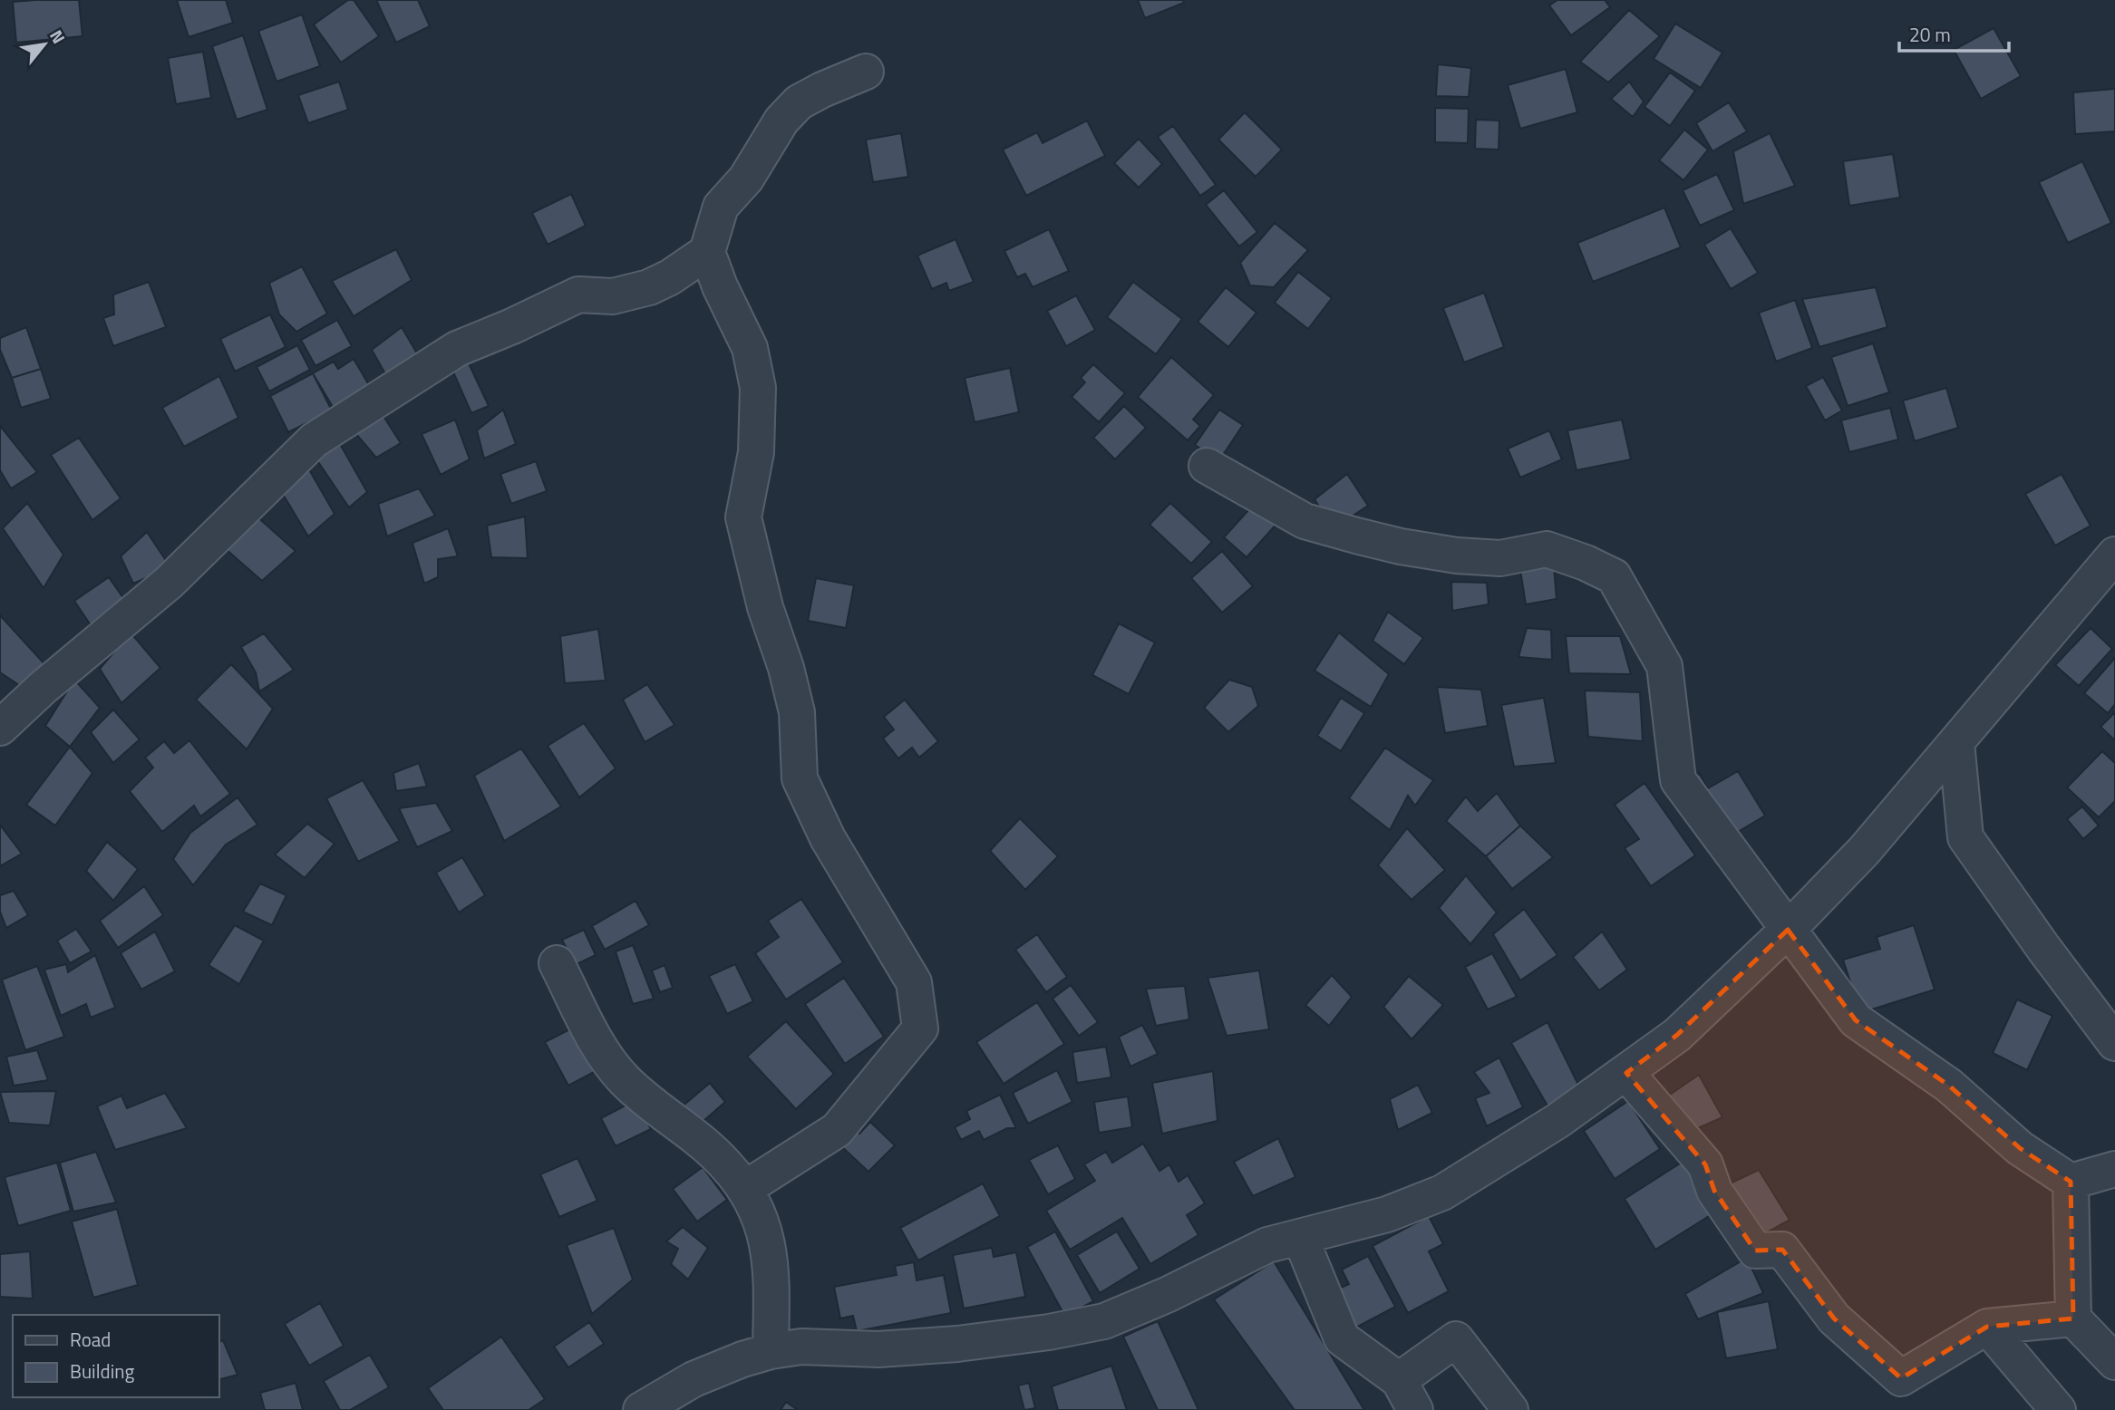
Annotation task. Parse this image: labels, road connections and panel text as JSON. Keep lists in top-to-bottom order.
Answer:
{
  "legend": ["Road", "Building"],
  "scale_bar": "20 m",
  "north": "top right"
}
